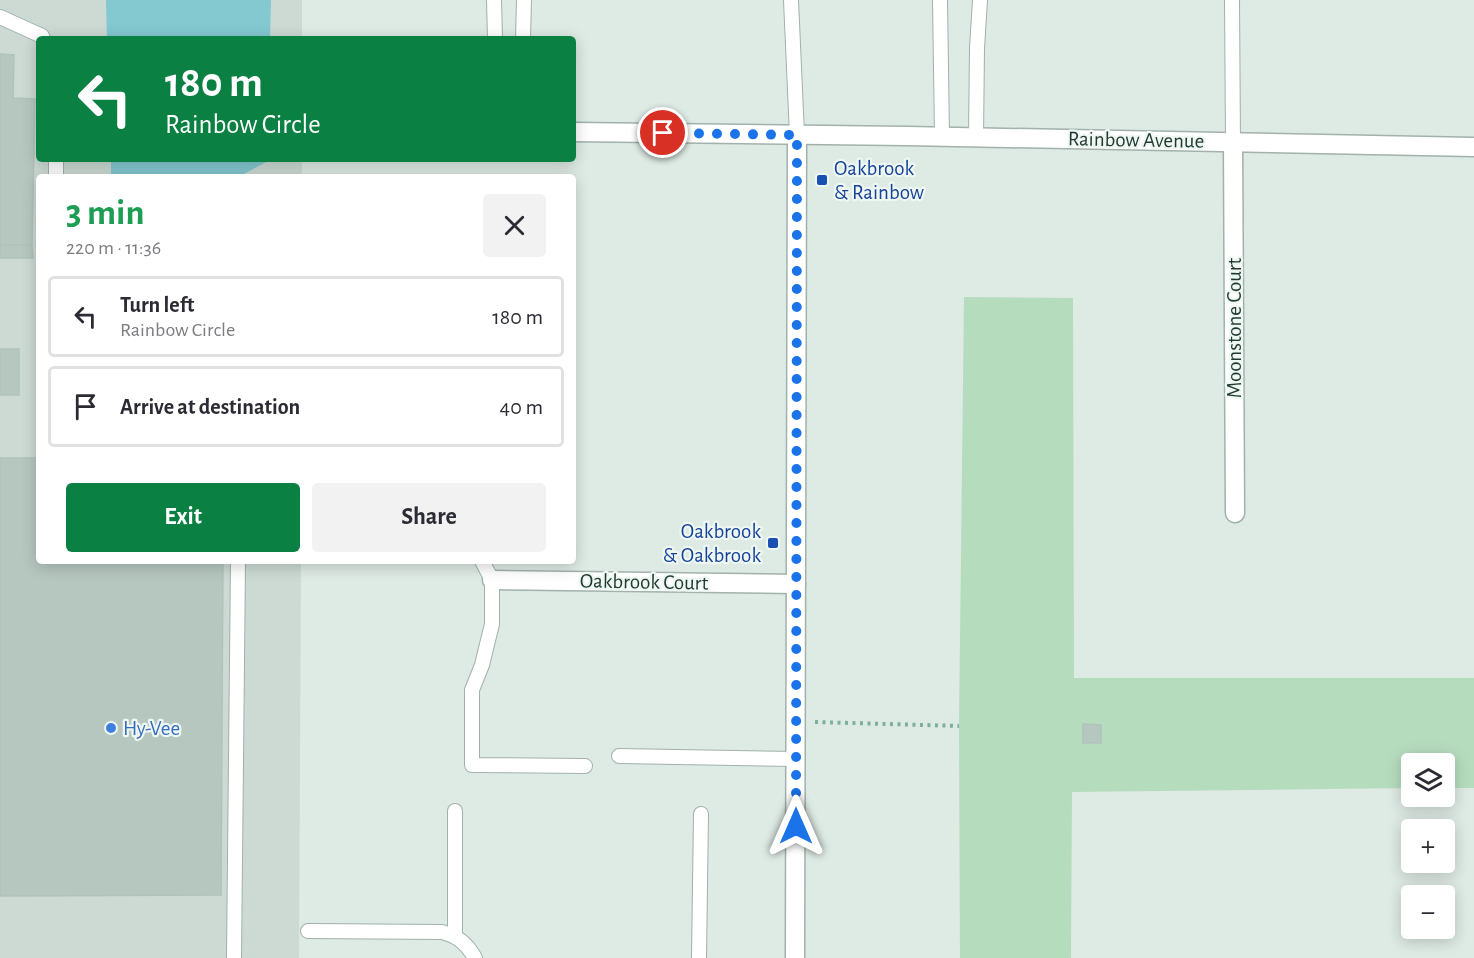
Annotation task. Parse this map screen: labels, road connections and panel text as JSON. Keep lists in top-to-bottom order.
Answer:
{
  "streets": {
    "street": ["Rainbow Avenue", "Moonstone Court", "Oakbrook Court"]
  },
  "crossings": [
    ["Rainbow Avenue", "Moonstone Court"]
  ],
  "places": {
    "transit": ["Oakbrook & Rainbow", "Oakbrook & Oakbrook"],
    "other": ["Hy-Vee"]
  },
  "page": {
    "turn": ["180 m", "Rainbow Circle"],
    "heading": ["3 min", "220 m · 11:36"],
    "list": [
      {
        "name": "Turn left",
        "note": "Rainbow Circle",
        "value": "180 m"
      },
      {
        "name": "Arrive at destination",
        "value": "40 m"
      }
    ],
    "buttons": ["Exit", "Share"],
    "map_buttons": ["+", "−"]
  }
}
